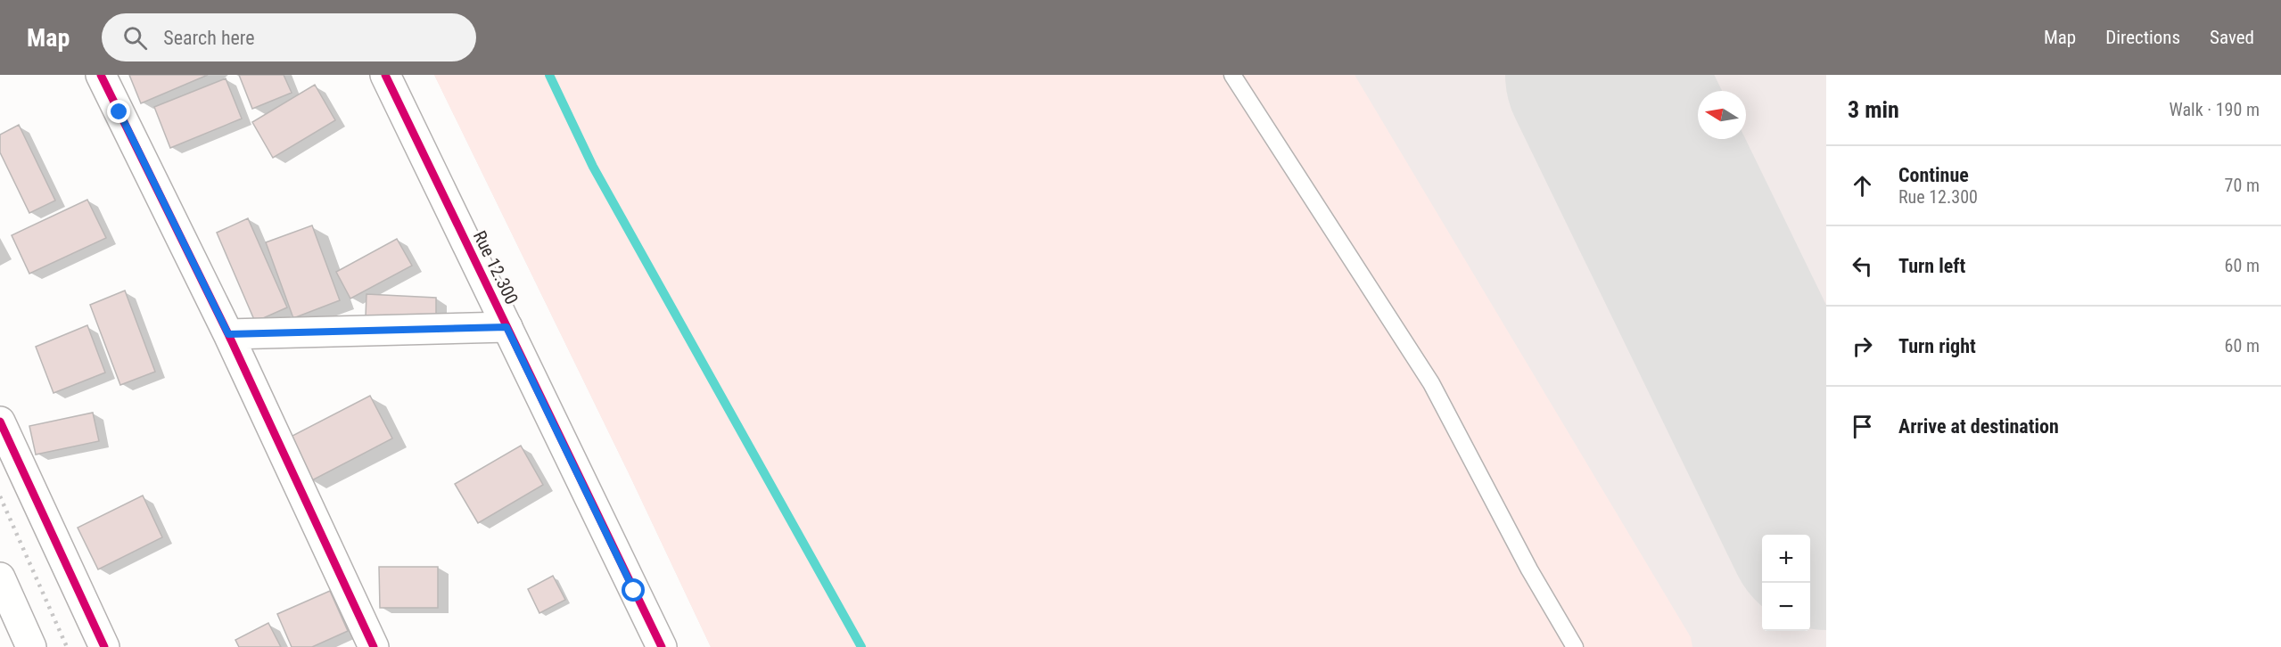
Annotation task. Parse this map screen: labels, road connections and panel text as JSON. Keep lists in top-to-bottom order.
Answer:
{
  "streets": {
    "street": ["Rue 12.300"]
  },
  "north": "left",
  "page": {
    "header": "Map",
    "search": "Search here",
    "nav": ["Map", "Directions", "Saved"],
    "heading": ["3 min", "Walk · 190 m"],
    "list": [
      ["Continue", "Rue 12.300", "70 m"],
      ["Turn left", "60 m"],
      ["Turn right", "60 m"],
      "Arrive at destination"
    ],
    "map_buttons": ["+", "−"]
  }
}
